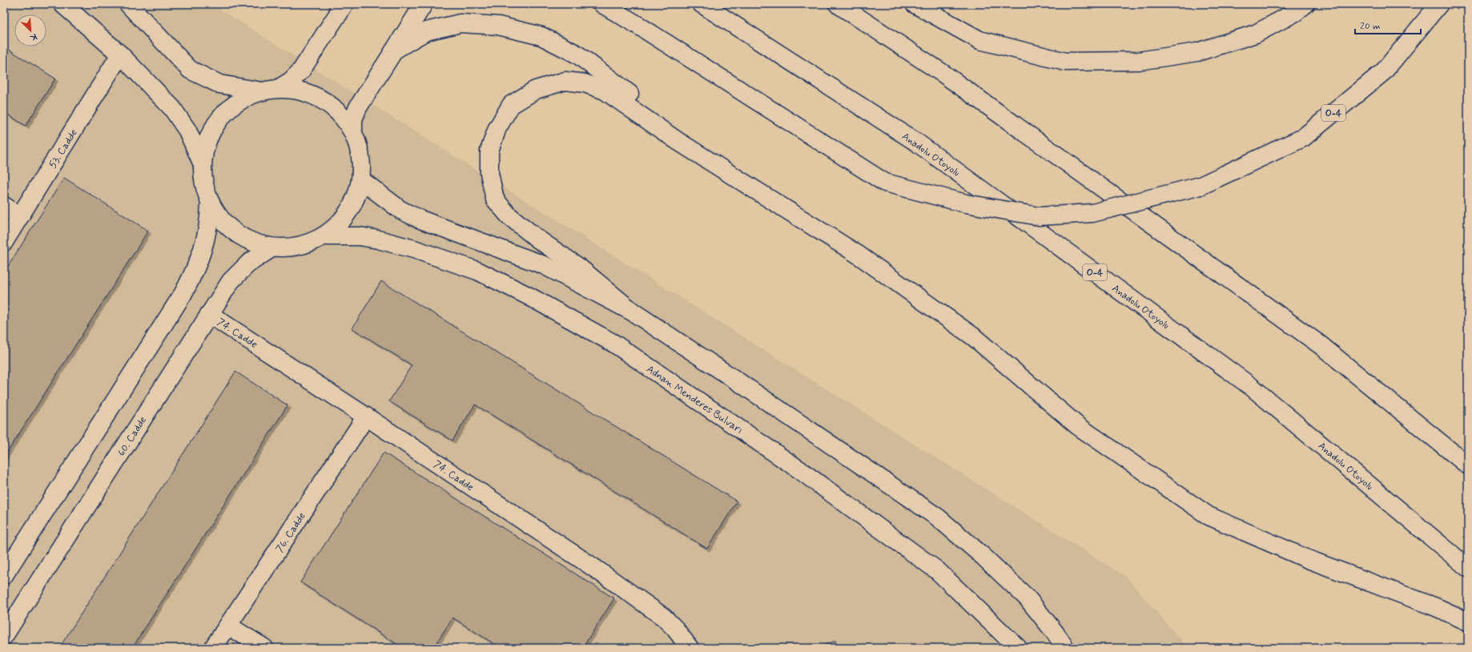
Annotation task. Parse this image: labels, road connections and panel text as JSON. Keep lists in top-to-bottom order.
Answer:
{
  "streets": {
    "main road": [
      "O-4",
      "53. Cadde",
      "Anadolu Otoyolu",
      "74. Cadde",
      "Adnan Menderes Bulvarı",
      "60. Cadde",
      "76. Cadde"
    ]
  },
  "crossings": [
    ["74. Cadde", "60. Cadde"],
    ["74. Cadde", "76. Cadde"]
  ],
  "scale_bar": "20 m",
  "north": "bottom right"
}
